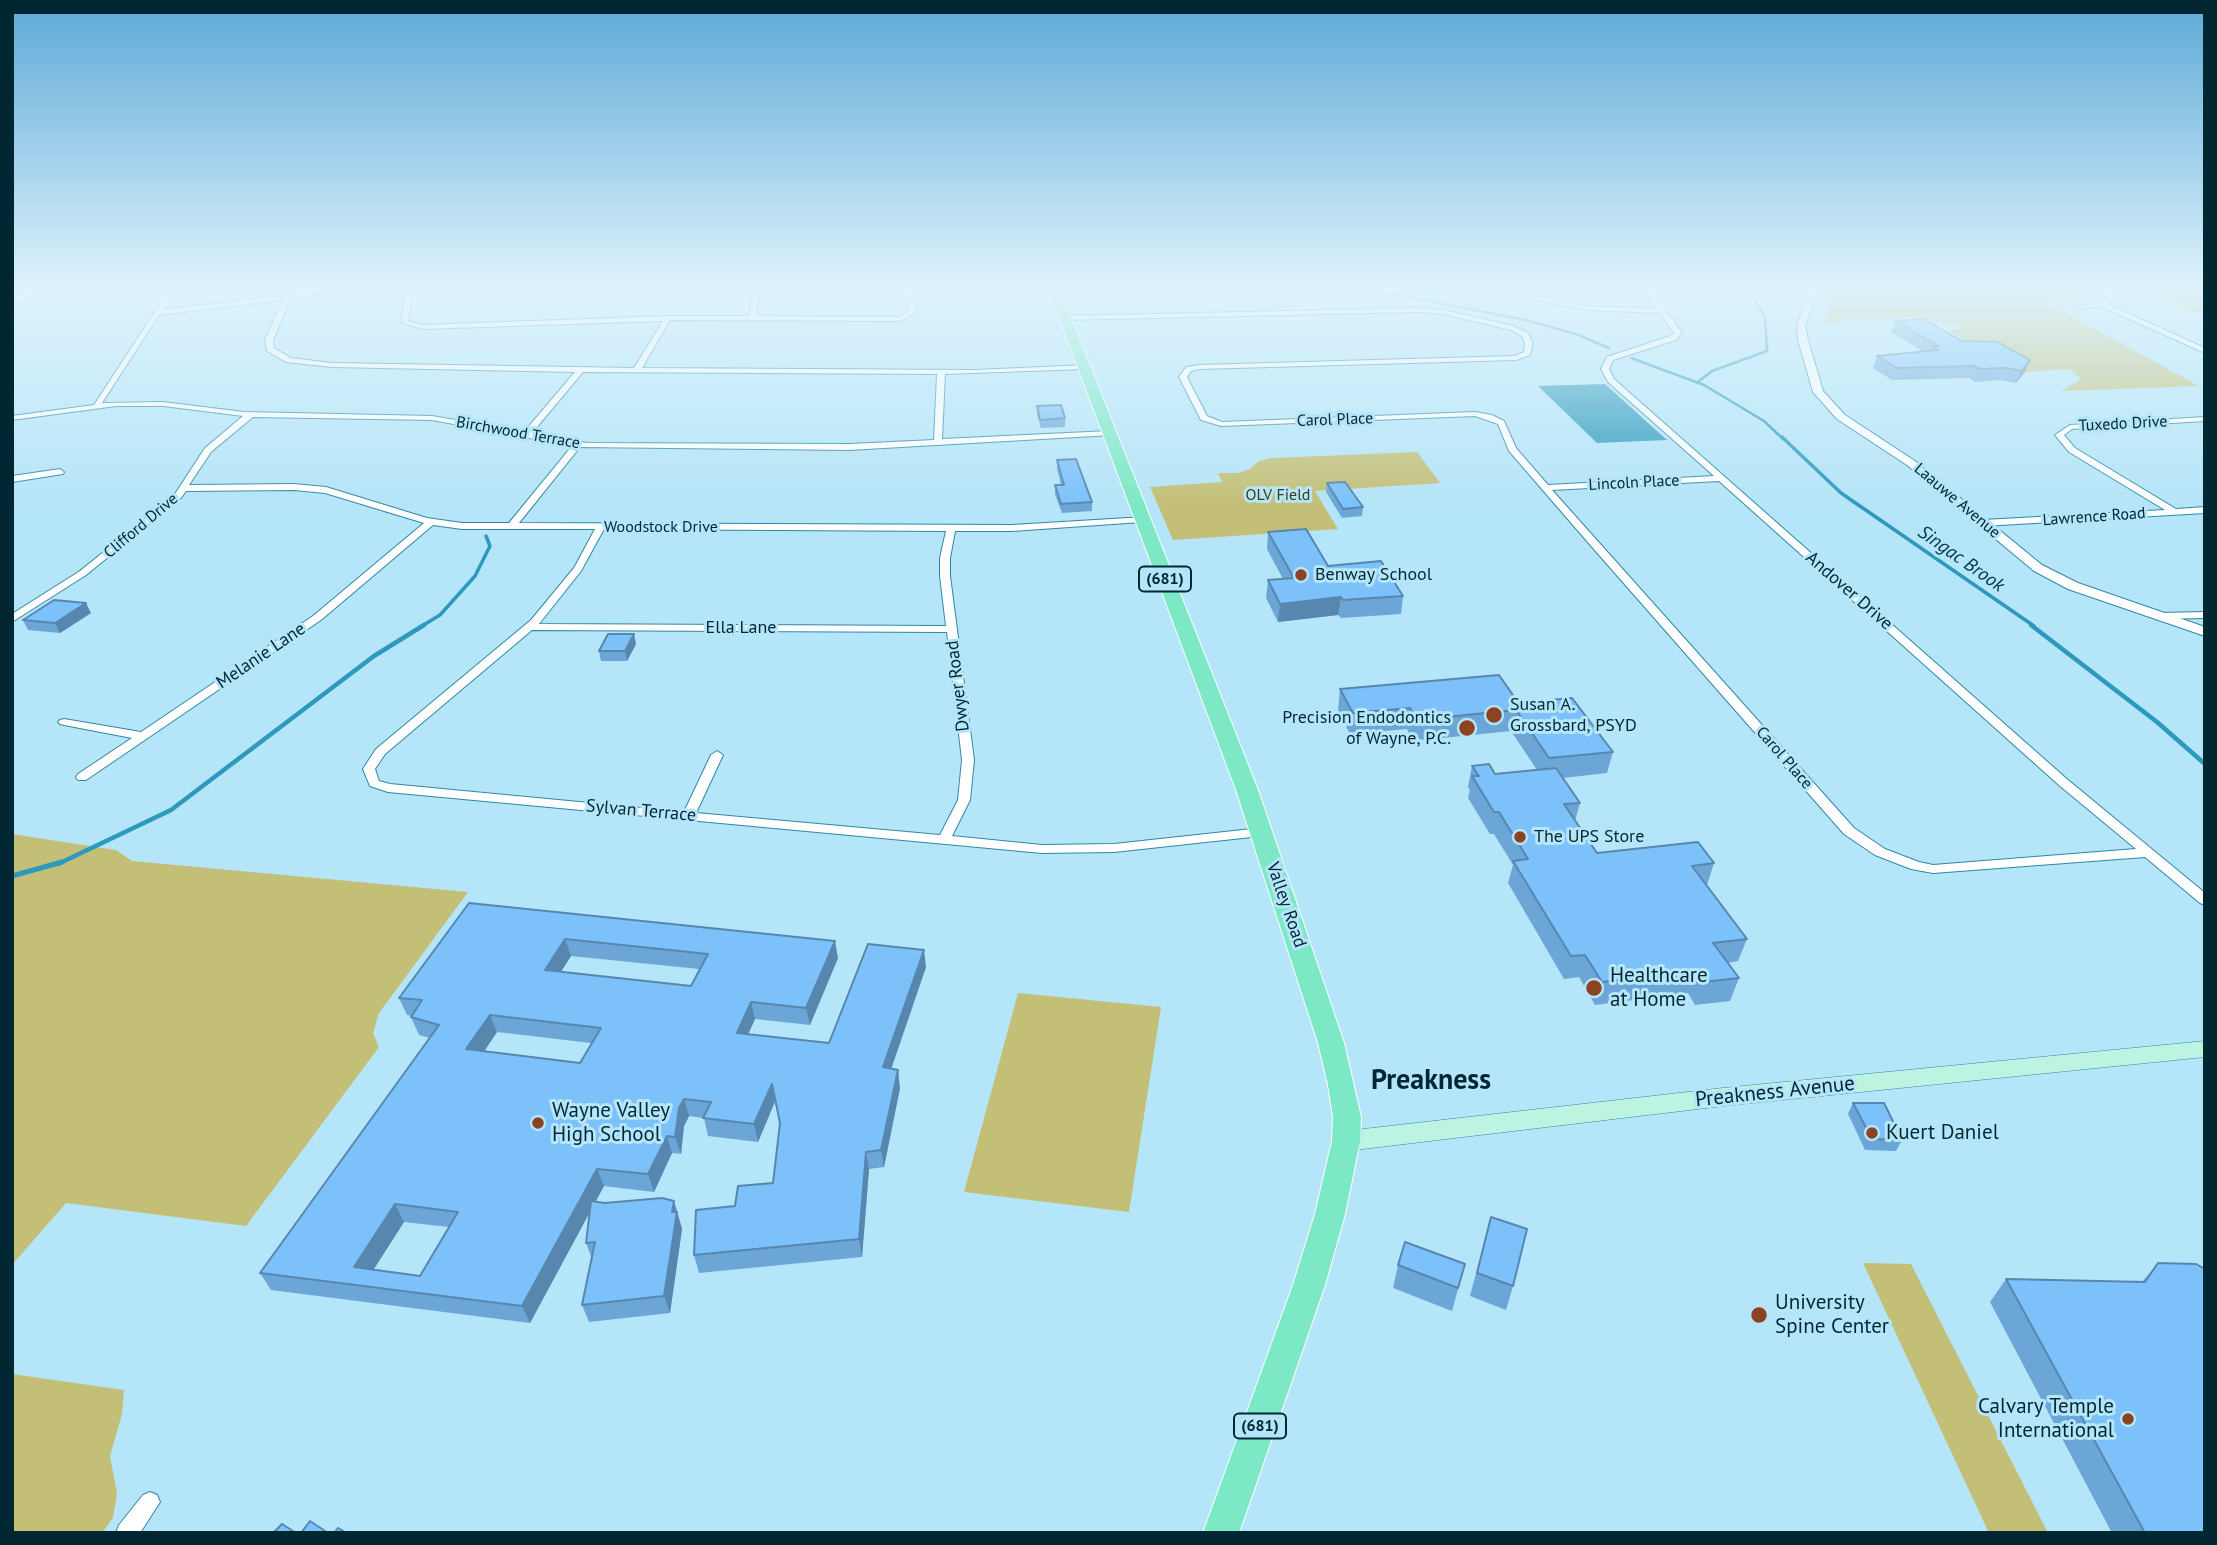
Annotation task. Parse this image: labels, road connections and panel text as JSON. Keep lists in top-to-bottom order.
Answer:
{
  "streets": {
    "main road": ["(681)", "Valley Road", "Preakness Avenue"],
    "street": [
      "Carol Place",
      "Tuxedo Drive",
      "Birchwood Terrace",
      "Lincoln Place",
      "Laauwe Avenue",
      "Lawrence Road",
      "Clifford Drive",
      "Woodstock Drive",
      "Andover Drive",
      "Ella Lane",
      "Melanie Lane",
      "Dwyer Road",
      "Sylvan Terrace"
    ]
  },
  "crossings": [
    ["Carol Place", "Lincoln Place"],
    ["Carol Place", "Andover Drive"],
    ["Tuxedo Drive", "Lawrence Road"],
    ["Birchwood Terrace", "Clifford Drive"],
    ["Birchwood Terrace", "Valley Road"],
    ["Lincoln Place", "Andover Drive"],
    ["Laauwe Avenue", "Lawrence Road"],
    ["Clifford Drive", "Woodstock Drive"],
    ["Woodstock Drive", "Melanie Lane"],
    ["Woodstock Drive", "Dwyer Road"],
    ["Woodstock Drive", "Sylvan Terrace"],
    ["Woodstock Drive", "Valley Road"],
    ["Ella Lane", "Dwyer Road"],
    ["Ella Lane", "Sylvan Terrace"],
    ["Dwyer Road", "Sylvan Terrace"],
    ["Sylvan Terrace", "Valley Road"],
    ["Valley Road", "Preakness Avenue"]
  ],
  "districts": ["Preakness"],
  "water": ["Singac Brook"],
  "parks": ["OLV Field"],
  "places": [
    "Benway School",
    "Susan A. Grossbard, PSYD",
    "Precision Endodontics of Wayne, P.C.",
    "The UPS Store",
    "Healthcare at Home",
    "Wayne Valley High School",
    "Kuert Daniel",
    "University Spine Center",
    "Calvary Temple International"
  ]
}
